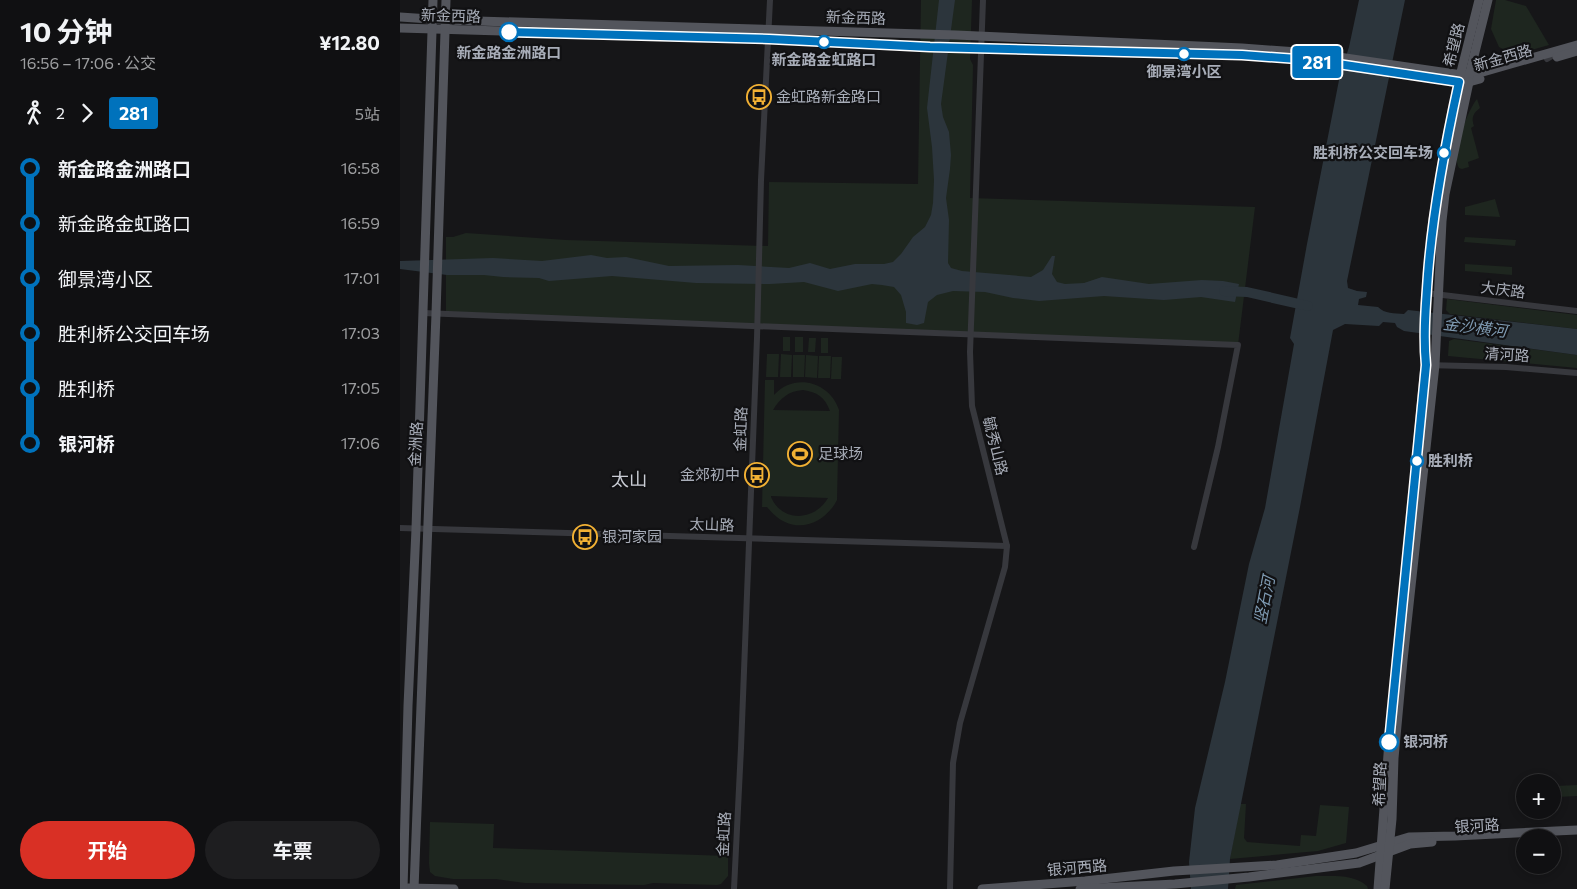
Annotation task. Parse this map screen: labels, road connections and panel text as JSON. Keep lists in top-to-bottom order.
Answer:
{
  "streets": {
    "main road": [
      "新金西路",
      "希望路",
      "金洲路",
      "银河路",
      "银河西路"
    ],
    "street": [
      "大庆路",
      "清河路",
      "金虹路",
      "毓秀山路",
      "太山路"
    ]
  },
  "crossings": [
    ["新金西路", "希望路"],
    ["新金西路", "金虹路"],
    ["新金西路", "金洲路"],
    ["新金西路", "毓秀山路"],
    ["希望路", "大庆路"],
    ["希望路", "清河路"],
    ["希望路", "银河路"],
    ["希望路", "银河西路"],
    ["金虹路", "太山路"],
    ["金洲路", "太山路"],
    ["毓秀山路", "太山路"],
    ["银河路", "银河西路"]
  ],
  "districts": ["太山"],
  "water": ["金沙横河", "竖石河"],
  "places": {
    "other": [
      "新金路金洲路口",
      "新金路金虹路口",
      "御景湾小区",
      "胜利桥公交回车场",
      "胜利桥",
      "银河桥"
    ],
    "bus stop": ["金虹路新金路口", "金郊初中", "银河家园"],
    "sports": ["足球场"]
  },
  "lines": ["bus line 281"],
  "page": {
    "heading": ["10 分钟", "16:56 – 17:06 · 公交", "¥12.80"],
    "on_map": "281",
    "legs": ["2", "281", "5站"],
    "list": [
      {
        "name": "新金路金洲路口",
        "value": "16:58"
      },
      {
        "name": "新金路金虹路口",
        "value": "16:59"
      },
      {
        "name": "御景湾小区",
        "value": "17:01"
      },
      {
        "name": "胜利桥公交回车场",
        "value": "17:03"
      },
      {
        "name": "胜利桥",
        "value": "17:05"
      },
      {
        "name": "银河桥",
        "value": "17:06"
      }
    ],
    "map_buttons": ["+", "−"],
    "buttons": ["开始", "车票"]
  }
}
